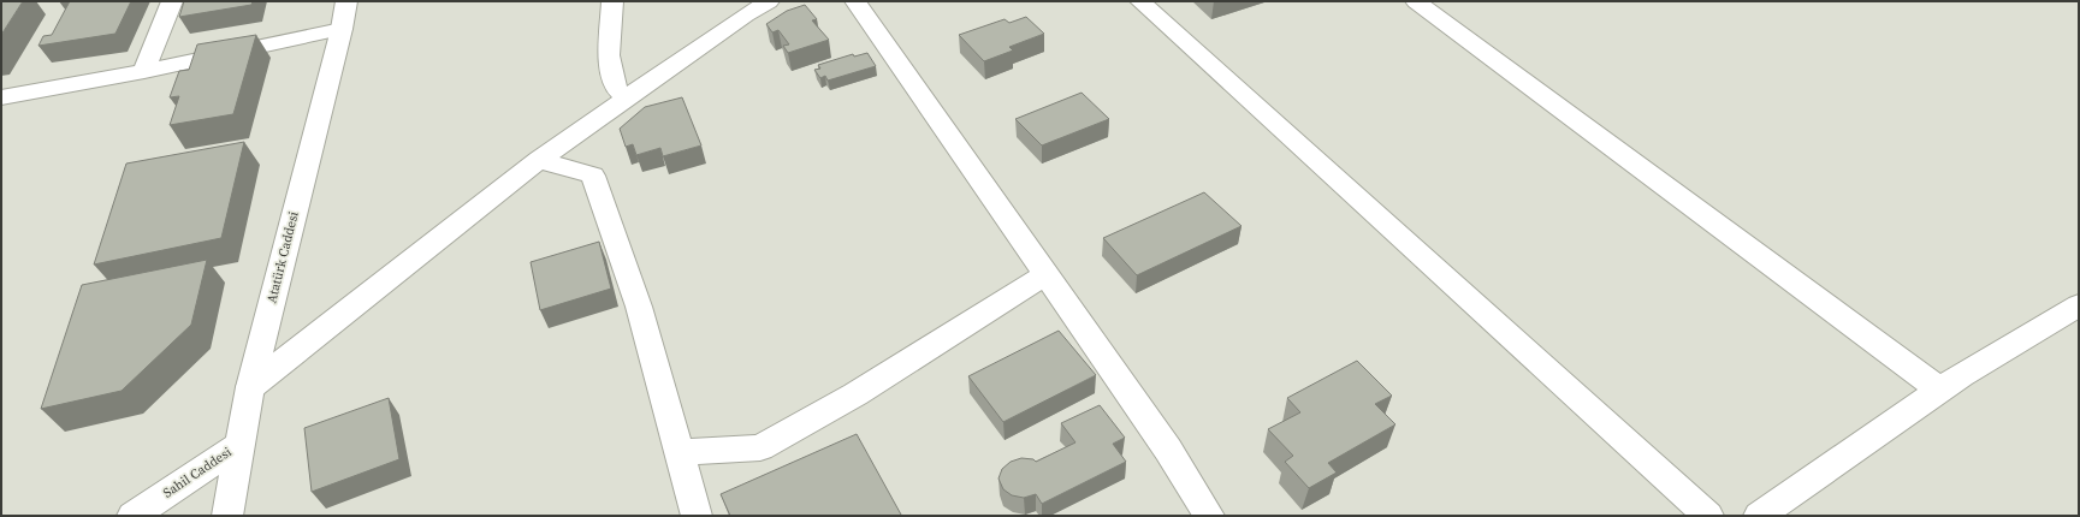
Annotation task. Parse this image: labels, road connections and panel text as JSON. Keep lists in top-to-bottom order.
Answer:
{
  "streets": {
    "street": ["Atatürk Caddesi", "Sahil Caddesi"]
  },
  "crossings": [
    ["Atatürk Caddesi", "Sahil Caddesi"]
  ]
}
